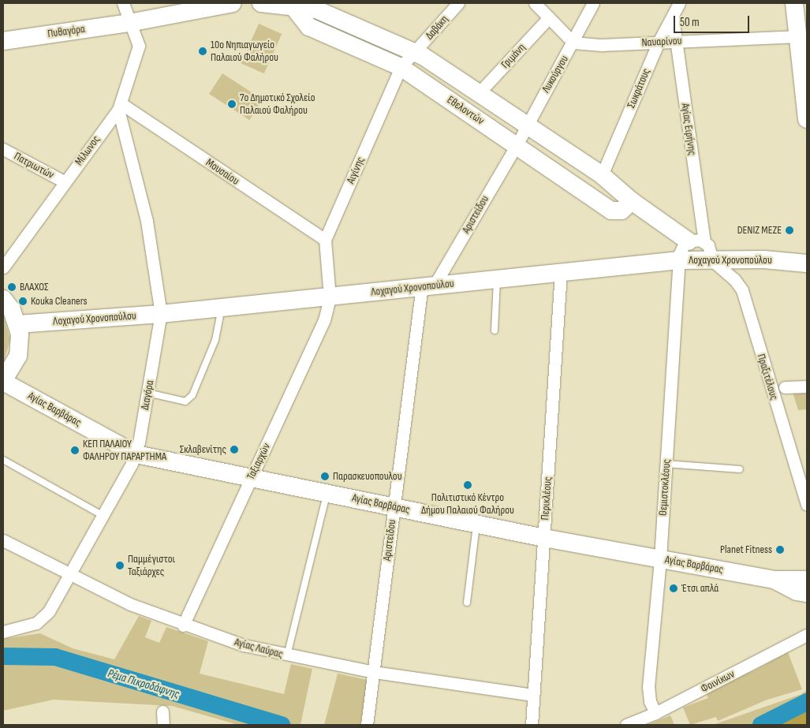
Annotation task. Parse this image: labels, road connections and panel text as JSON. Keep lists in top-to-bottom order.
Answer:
{
  "streets": {
    "street": [
      "Δαβάκη",
      "Πυθαγόρα",
      "Ναυαρίνου",
      "Γριμάνη",
      "Λυκούργου",
      "Σωκράτους",
      "Εθελοντών",
      "Αγίας Ειρήνης",
      "Μίλωνος",
      "Πατριωτών",
      "Αιγίνης",
      "Μουσαίου",
      "Αριστείδου",
      "Λοχαγού Χρονοπούλου",
      "Πραξιτέλους",
      "Διαγόρα",
      "Αγίας Βαρβάρας",
      "Ταξιαρχών",
      "Θεμιστοκλέους",
      "Περικλέους",
      "Αγίας Λαύρας",
      "Φοινίκων"
    ]
  },
  "crossings": [
    ["Δαβάκη", "Εθελοντών"],
    ["Δαβάκη", "Αιγίνης"],
    ["Πυθαγόρα", "Μίλωνος"],
    ["Ναυαρίνου", "Λυκούργου"],
    ["Ναυαρίνου", "Σωκράτους"],
    ["Ναυαρίνου", "Αγίας Ειρήνης"],
    ["Γριμάνη", "Εθελοντών"],
    ["Λυκούργου", "Εθελοντών"],
    ["Λυκούργου", "Αριστείδου"],
    ["Σωκράτους", "Εθελοντών"],
    ["Σωκράτους", "Αγίας Ειρήνης"],
    ["Εθελοντών", "Αγίας Ειρήνης"],
    ["Εθελοντών", "Αιγίνης"],
    ["Εθελοντών", "Αριστείδου"],
    ["Αγίας Ειρήνης", "Λοχαγού Χρονοπούλου"],
    ["Αγίας Ειρήνης", "Πραξιτέλους"],
    ["Μίλωνος", "Πατριωτών"],
    ["Μίλωνος", "Μουσαίου"],
    ["Μίλωνος", "Διαγόρα"],
    ["Αιγίνης", "Μουσαίου"],
    ["Αιγίνης", "Λοχαγού Χρονοπούλου"],
    ["Αιγίνης", "Ταξιαρχών"],
    ["Μουσαίου", "Διαγόρα"],
    ["Αριστείδου", "Λοχαγού Χρονοπούλου"],
    ["Αριστείδου", "Αγίας Βαρβάρας"],
    ["Αριστείδου", "Αγίας Λαύρας"],
    ["Λοχαγού Χρονοπούλου", "Πραξιτέλους"],
    ["Λοχαγού Χρονοπούλου", "Διαγόρα"],
    ["Λοχαγού Χρονοπούλου", "Ταξιαρχών"],
    ["Λοχαγού Χρονοπούλου", "Θεμιστοκλέους"],
    ["Λοχαγού Χρονοπούλου", "Περικλέους"],
    ["Διαγόρα", "Αγίας Βαρβάρας"],
    ["Διαγόρα", "Αγίας Λαύρας"],
    ["Αγίας Βαρβάρας", "Ταξιαρχών"],
    ["Αγίας Βαρβάρας", "Θεμιστοκλέους"],
    ["Αγίας Βαρβάρας", "Περικλέους"],
    ["Ταξιαρχών", "Αγίας Λαύρας"],
    ["Θεμιστοκλέους", "Φοινίκων"],
    ["Περικλέους", "Αγίας Λαύρας"]
  ],
  "water": ["Ρέμα Πικροδάφνης"],
  "places": [
    "10ο Νηπιαγωγείο Παλαιού Φαλήρου",
    "7ο Δημοτικό Σχολείο Παλαιού Φαλήρου",
    "DENIZ MEZE",
    "ΒΛΑΧΟΣ",
    "Kouka Cleaners",
    "Σκλαβενίτης",
    "ΚΕΠ ΠΑΛΑΙΟΥ ΦΑΛΗΡΟΥ ΠΑΡΑΡΤΗΜΑ",
    "Παρασκευοπουλου",
    "Πολιτιστικό Κέντρο Δήμου Παλαιού Φαλήρου",
    "Planet Fitness",
    "Παμμέγιστοι Ταξιάρχες",
    "Έτσι απλά"
  ],
  "scale_bar": "50 m"
}
